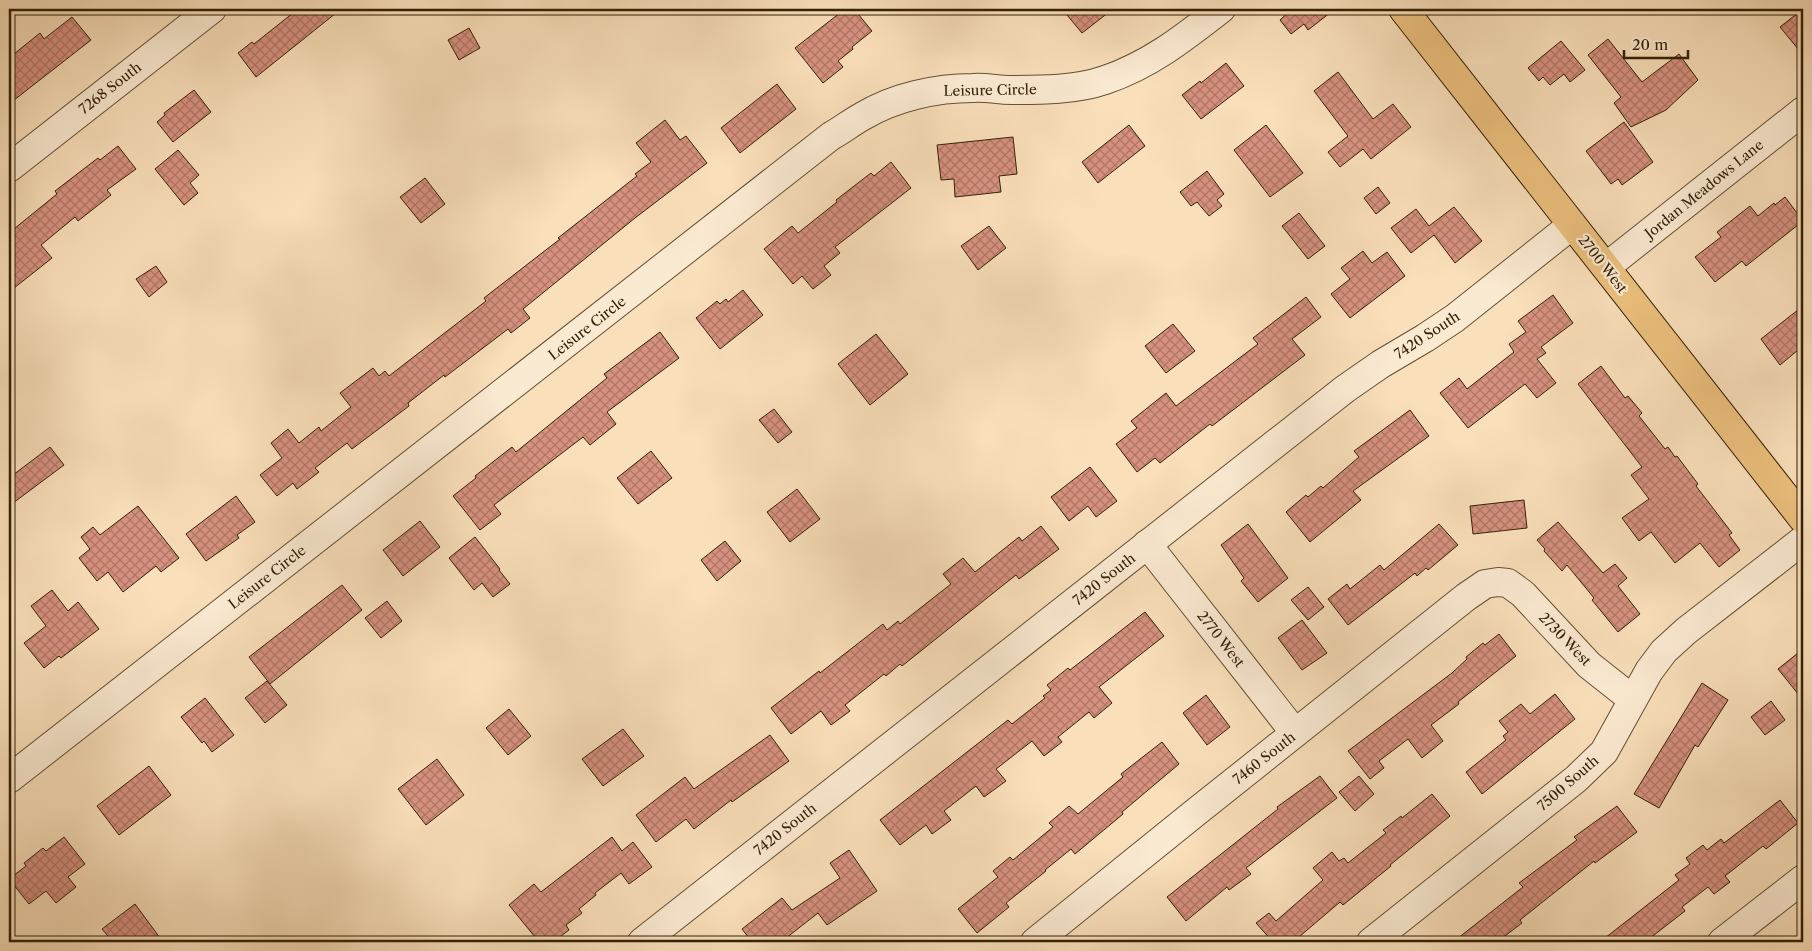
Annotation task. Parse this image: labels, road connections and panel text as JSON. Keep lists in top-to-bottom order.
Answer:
{
  "streets": {
    "main road": ["2700 West"],
    "street": [
      "7268 South",
      "Leisure Circle",
      "Jordan Meadows Lane",
      "7420 South",
      "2770 West",
      "2730 West",
      "7460 South",
      "7500 South"
    ]
  },
  "crossings": [
    ["Jordan Meadows Lane", "2700 West"],
    ["2700 West", "7420 South"],
    ["7420 South", "2770 West"],
    ["2770 West", "7460 South"],
    ["2730 West", "7460 South"],
    ["2730 West", "7500 South"]
  ],
  "scale_bar": "20 m"
}
